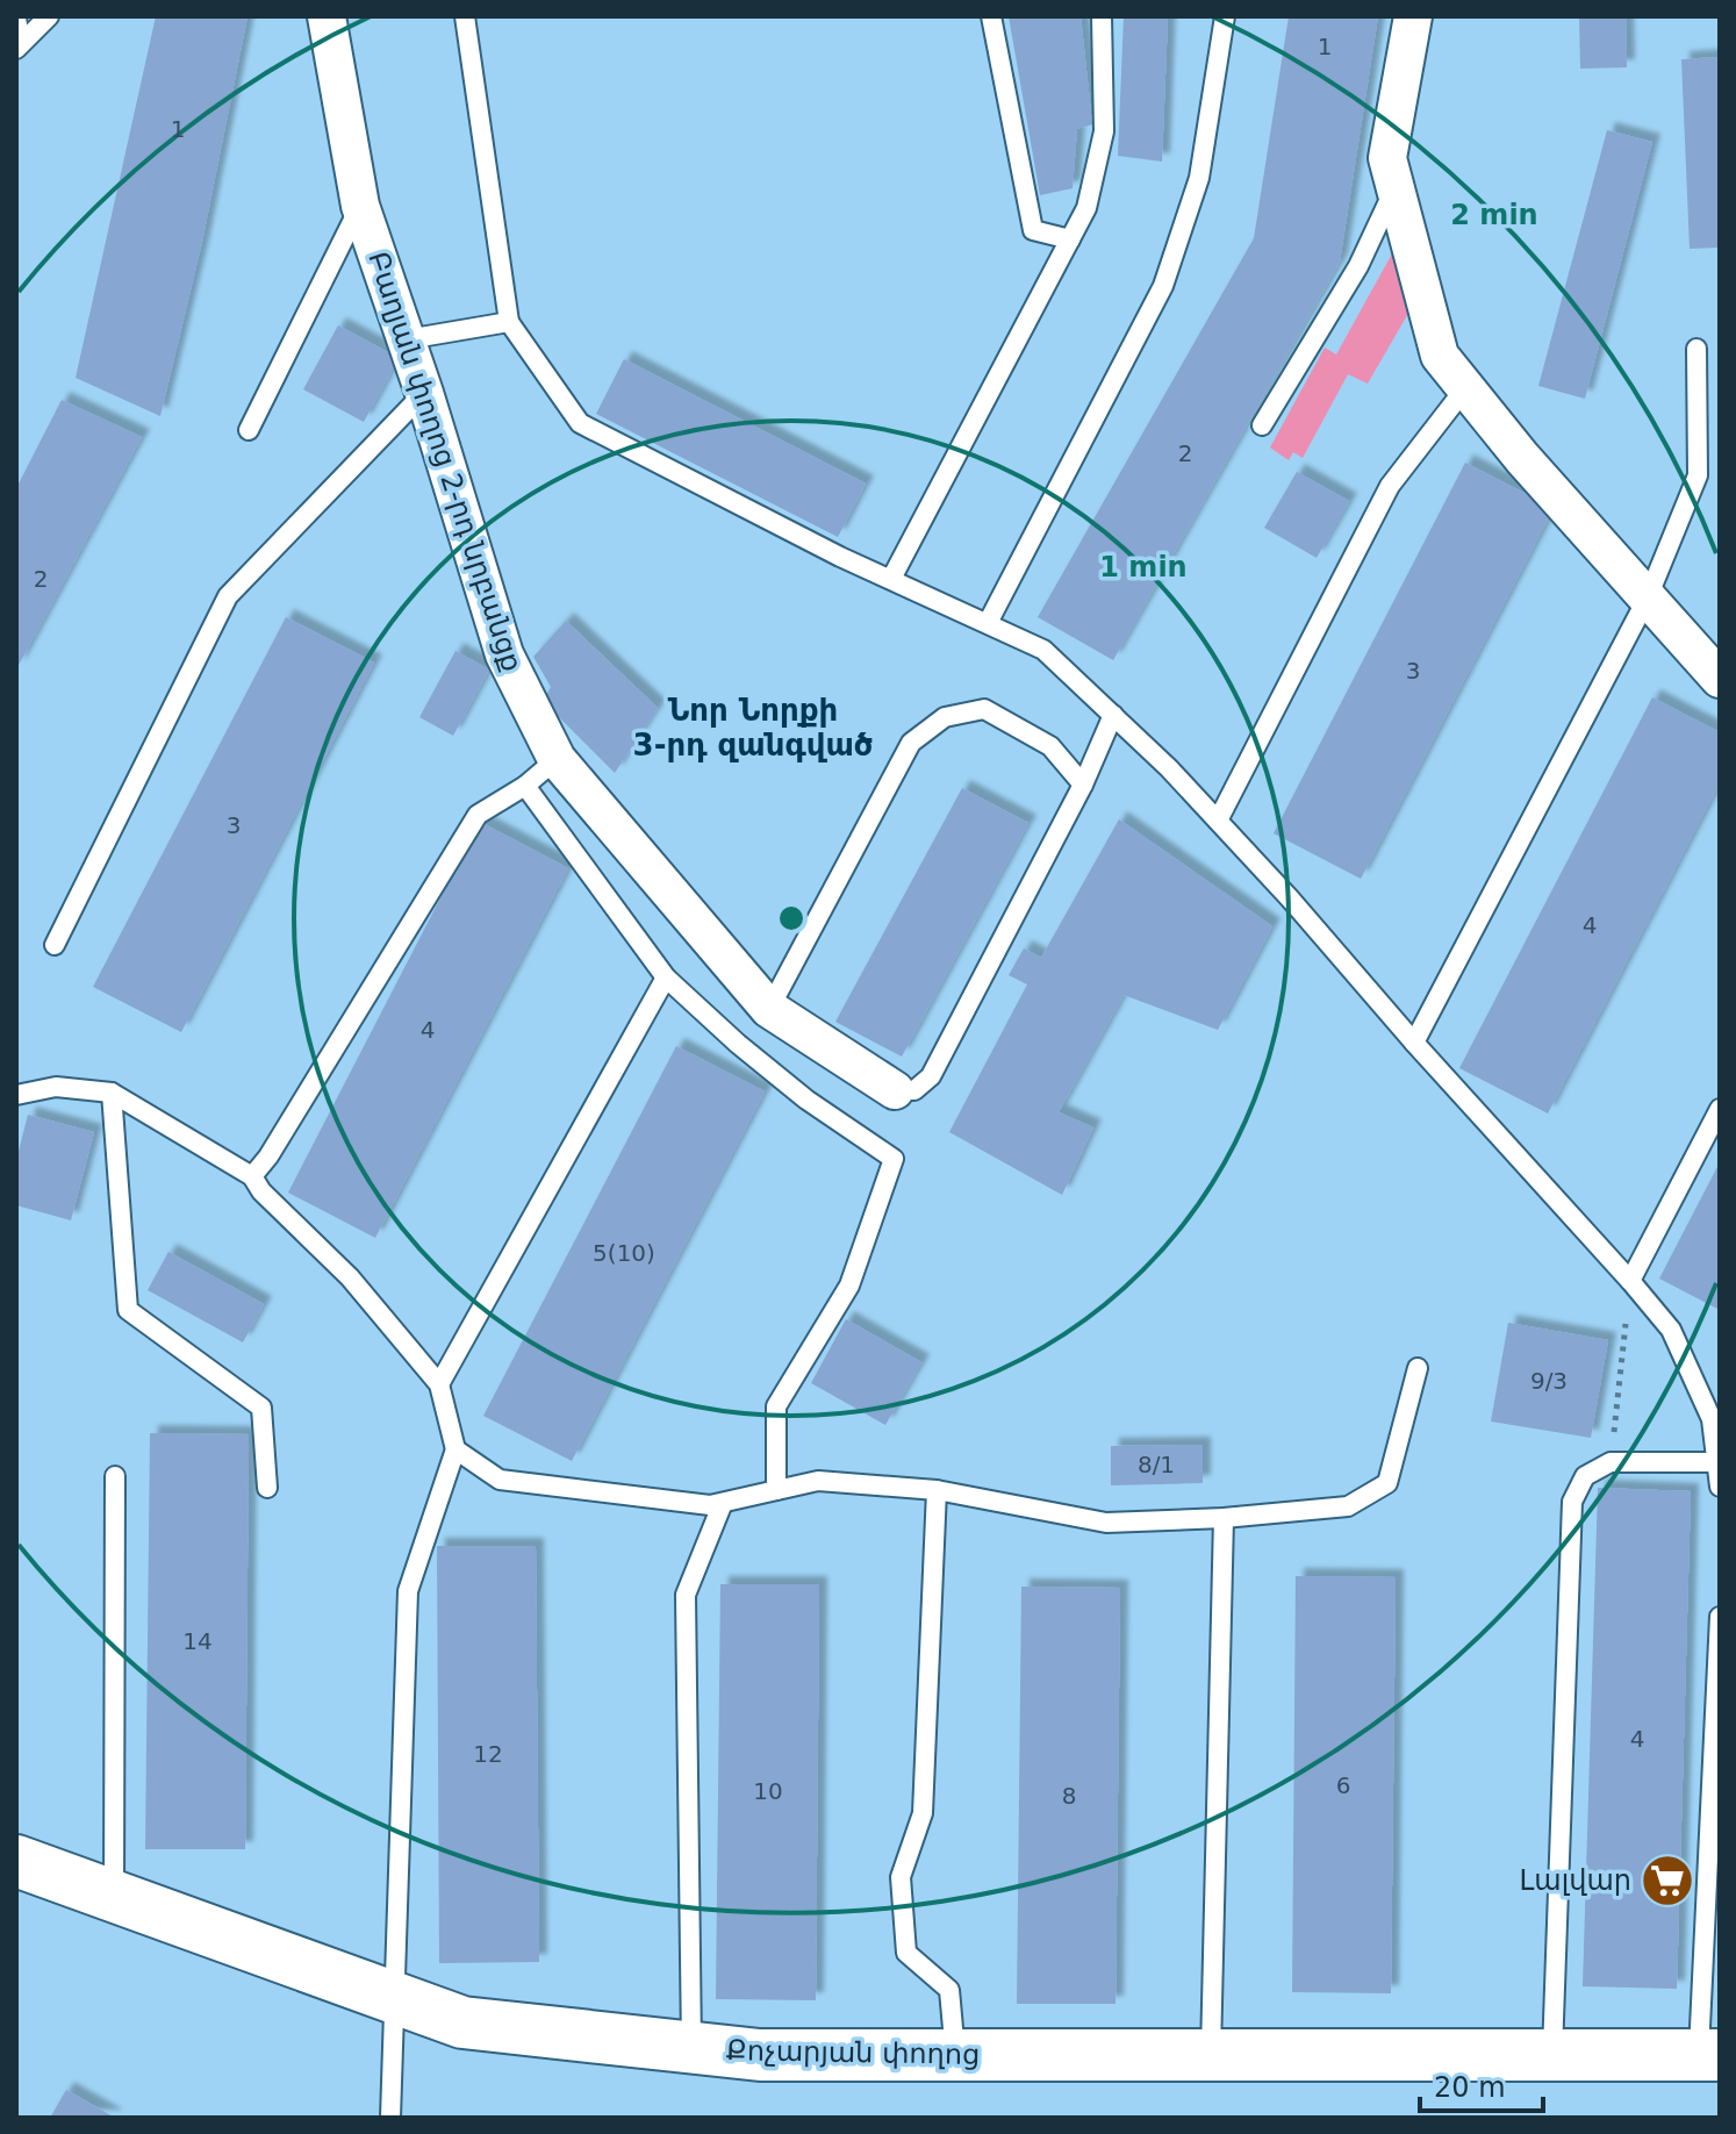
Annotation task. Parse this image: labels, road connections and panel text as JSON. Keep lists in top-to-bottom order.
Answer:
{
  "streets": {
    "street": ["Բաղյան փողոց 2-րդ նրբանցք", "Քոչարյան փողոց"]
  },
  "districts": ["Նոր Նորքի 3-րդ զանգված"],
  "places": {
    "supermarket": ["Լալվար"]
  },
  "house_numbers": [
    "1",
    "1",
    "2",
    "2",
    "3",
    "3",
    "4",
    "4",
    "5(10)",
    "9/3",
    "8/1",
    "14",
    "4",
    "12",
    "6",
    "10",
    "8"
  ],
  "scale_bar": "20 m",
  "rings": ["2 min", "1 min"]
}
